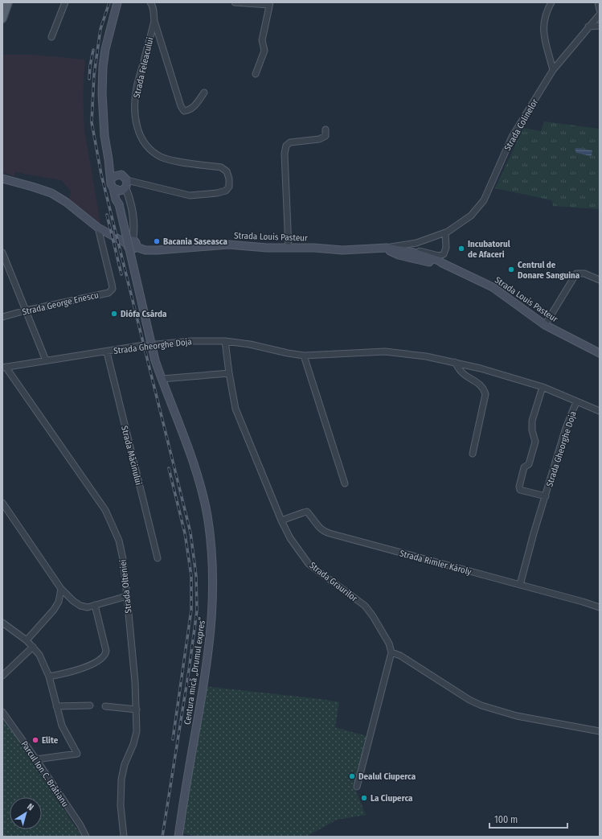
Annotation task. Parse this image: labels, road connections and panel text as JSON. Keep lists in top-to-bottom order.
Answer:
{
  "streets": {
    "main road": ["Strada Louis Pasteur", "Centura mică „Drumul expres”"],
    "street": [
      "Strada Feleacului",
      "Strada Colinelor",
      "Strada George Enescu",
      "Strada Gheorghe Doja",
      "Strada Măcinului",
      "Strada Rimler Károly",
      "Strada Graurilor",
      "Strada Olteniei",
      "Parcul Ion C. Brătianu"
    ]
  },
  "crossings": [
    ["Strada Feleacului", "Centura mică „Drumul expres”"],
    ["Strada Colinelor", "Strada Louis Pasteur"],
    ["Strada Louis Pasteur", "Strada George Enescu"],
    ["Strada Gheorghe Doja", "Strada Măcinului"],
    ["Strada Gheorghe Doja", "Strada Rimler Károly"],
    ["Strada Gheorghe Doja", "Strada Graurilor"],
    ["Strada Gheorghe Doja", "Strada Olteniei"],
    ["Strada Rimler Károly", "Strada Graurilor"]
  ],
  "places": [
    "Bacania Saseasca",
    "Incubatorul de Afaceri",
    "Centrul de Donare Sanguina",
    "Diófa Csárda",
    "Elite",
    "Dealul Ciuperca",
    "La Ciuperca"
  ],
  "scale_bar": "100 m",
  "north": "top right"
}
